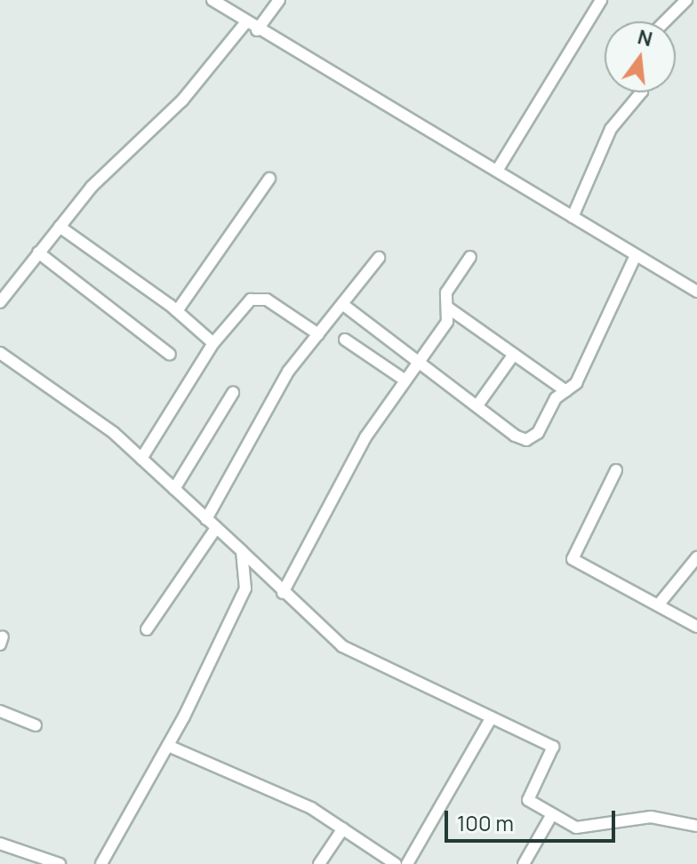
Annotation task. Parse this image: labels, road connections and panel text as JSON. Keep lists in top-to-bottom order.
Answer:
{
  "scale_bar": "100 m",
  "north": "top"
}
